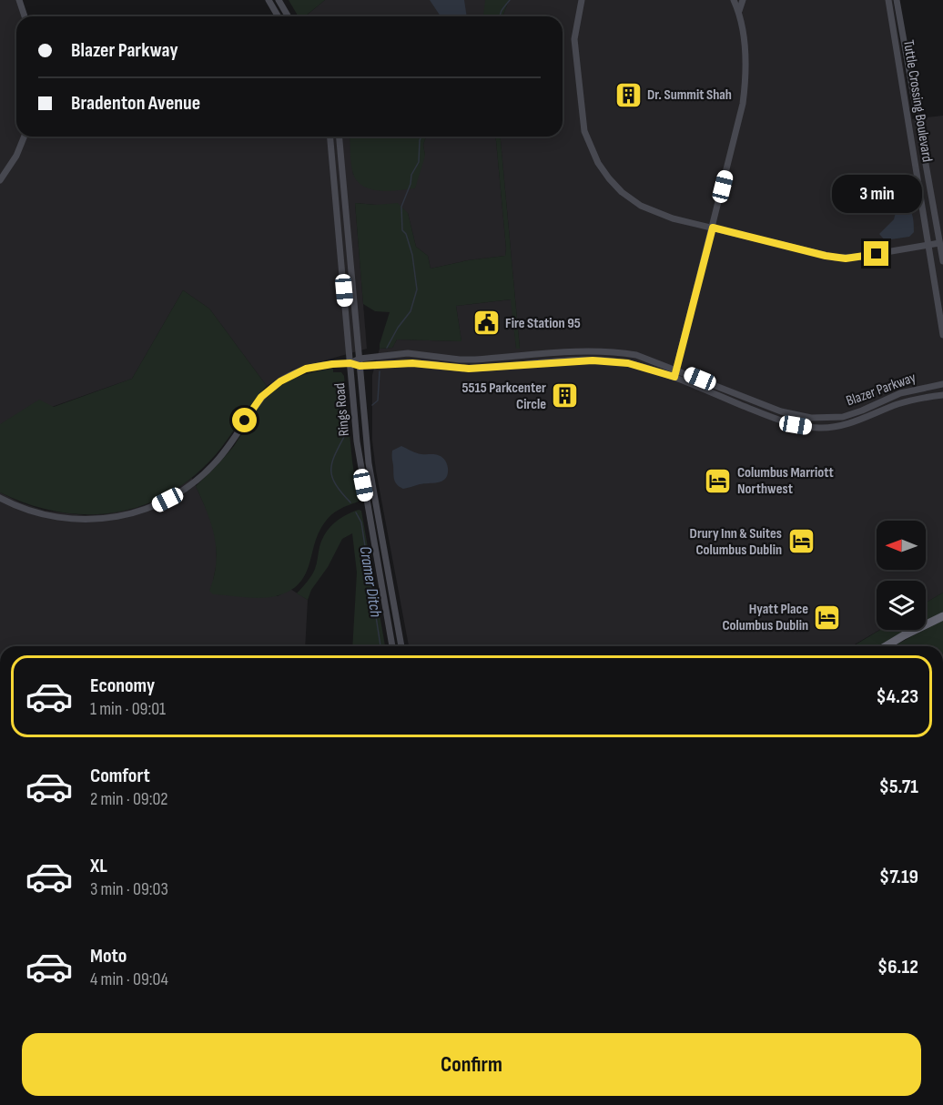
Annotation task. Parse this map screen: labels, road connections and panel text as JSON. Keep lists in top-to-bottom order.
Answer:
{
  "streets": {
    "street": ["Tuttle Crossing Boulevard", "Blazer Parkway", "Rings Road"]
  },
  "crossings": [
    ["Blazer Parkway", "Rings Road"]
  ],
  "water": ["Cramer Ditch"],
  "places": {
    "building": ["Dr. Summit Shah", "5515 Parkcenter Circle"],
    "public building": ["Fire Station 95"],
    "hotel": ["Columbus Marriott Northwest", "Drury Inn & Suites Columbus Dublin", "Hyatt Place Columbus Dublin"]
  },
  "north": "left",
  "page": {
    "banner": ["Blazer Parkway", "Bradenton Avenue"],
    "bubble": "3 min",
    "list": [
      {
        "name": "Economy",
        "note": "1 min · 09:01",
        "value": "$4.23"
      },
      {
        "name": "Comfort",
        "note": "2 min · 09:02",
        "value": "$5.71"
      },
      {
        "name": "XL",
        "note": "3 min · 09:03",
        "value": "$7.19"
      },
      {
        "name": "Moto",
        "note": "4 min · 09:04",
        "value": "$6.12"
      }
    ],
    "buttons": "Confirm"
  }
}
